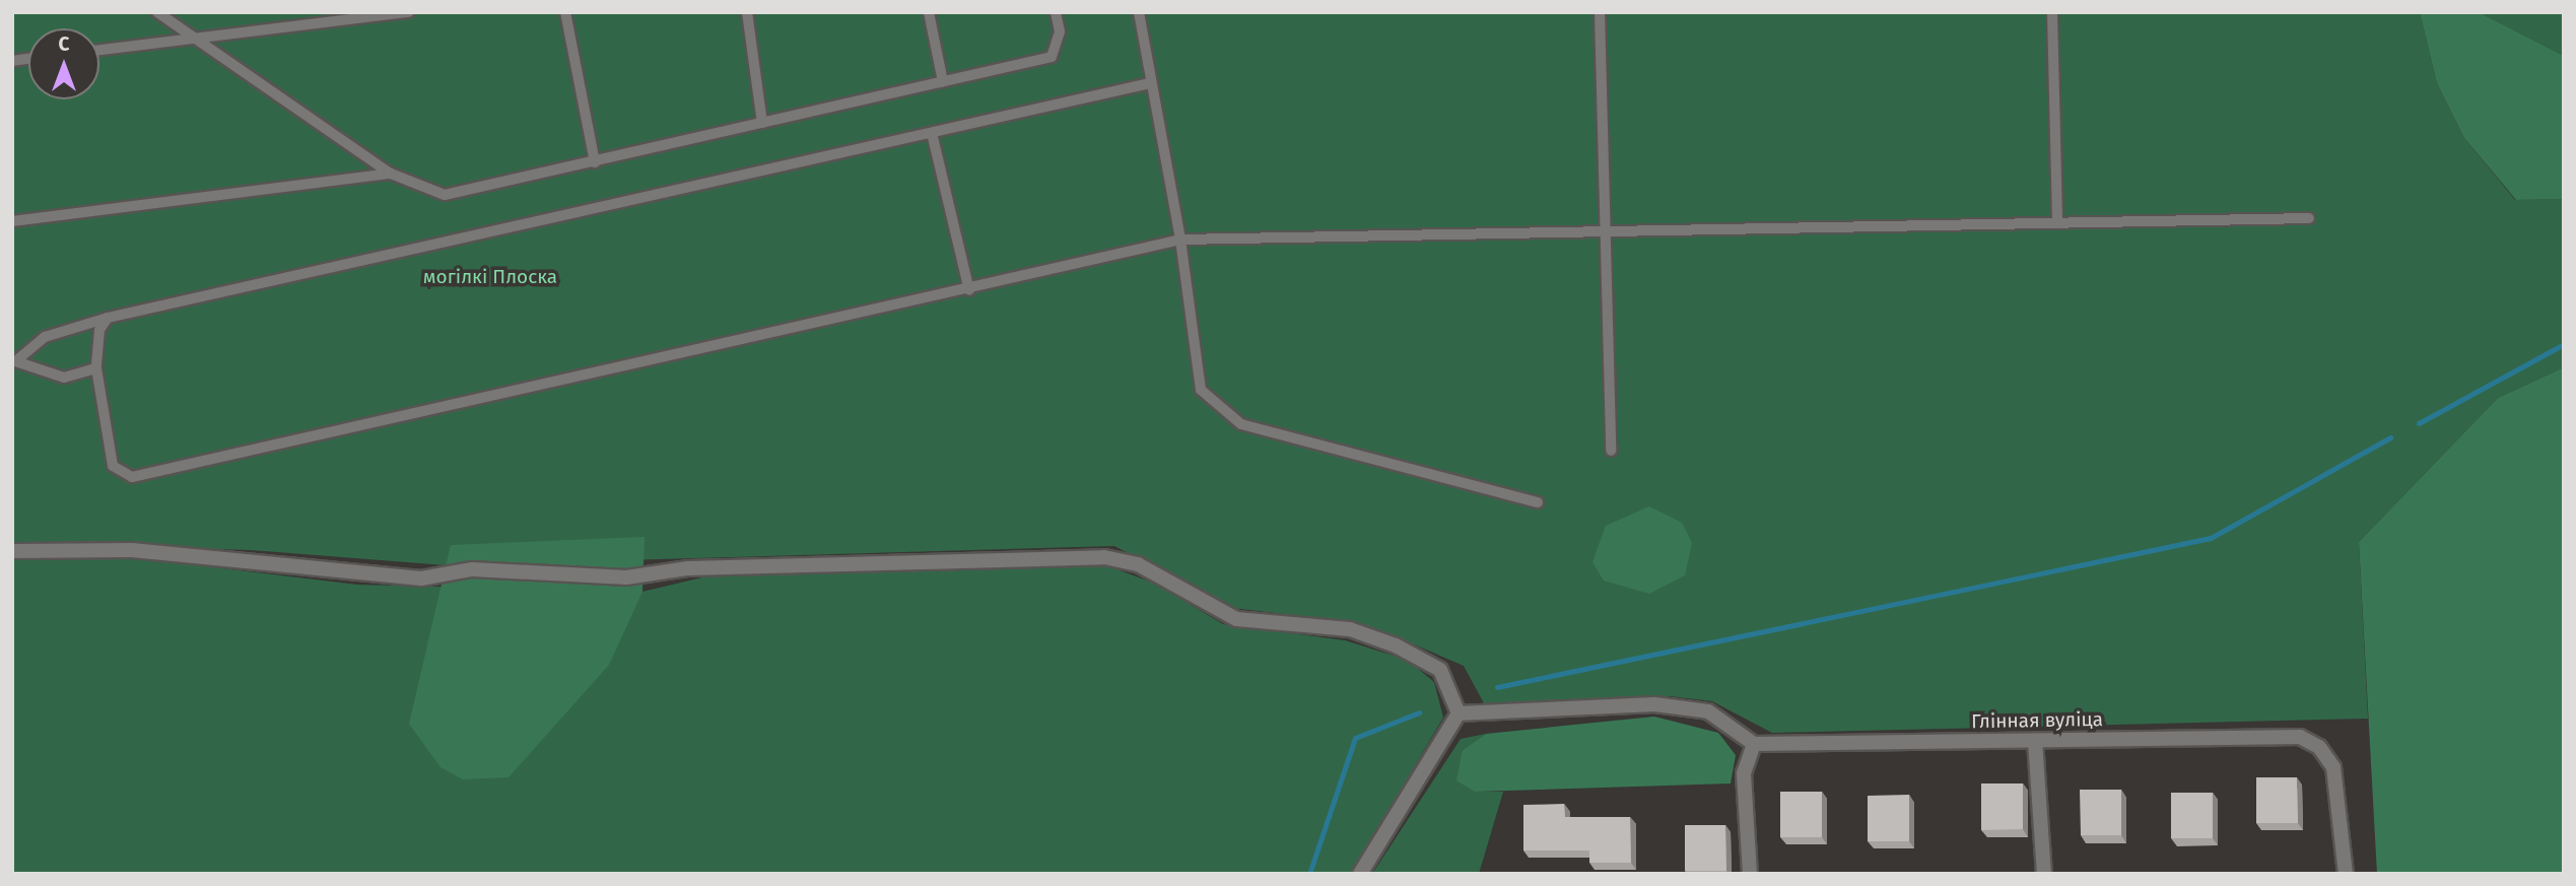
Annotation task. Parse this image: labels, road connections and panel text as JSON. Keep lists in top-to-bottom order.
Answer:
{
  "streets": {
    "street": ["Глінная вуліца"]
  },
  "parks": ["могілкі Плоска"],
  "north": "top"
}
